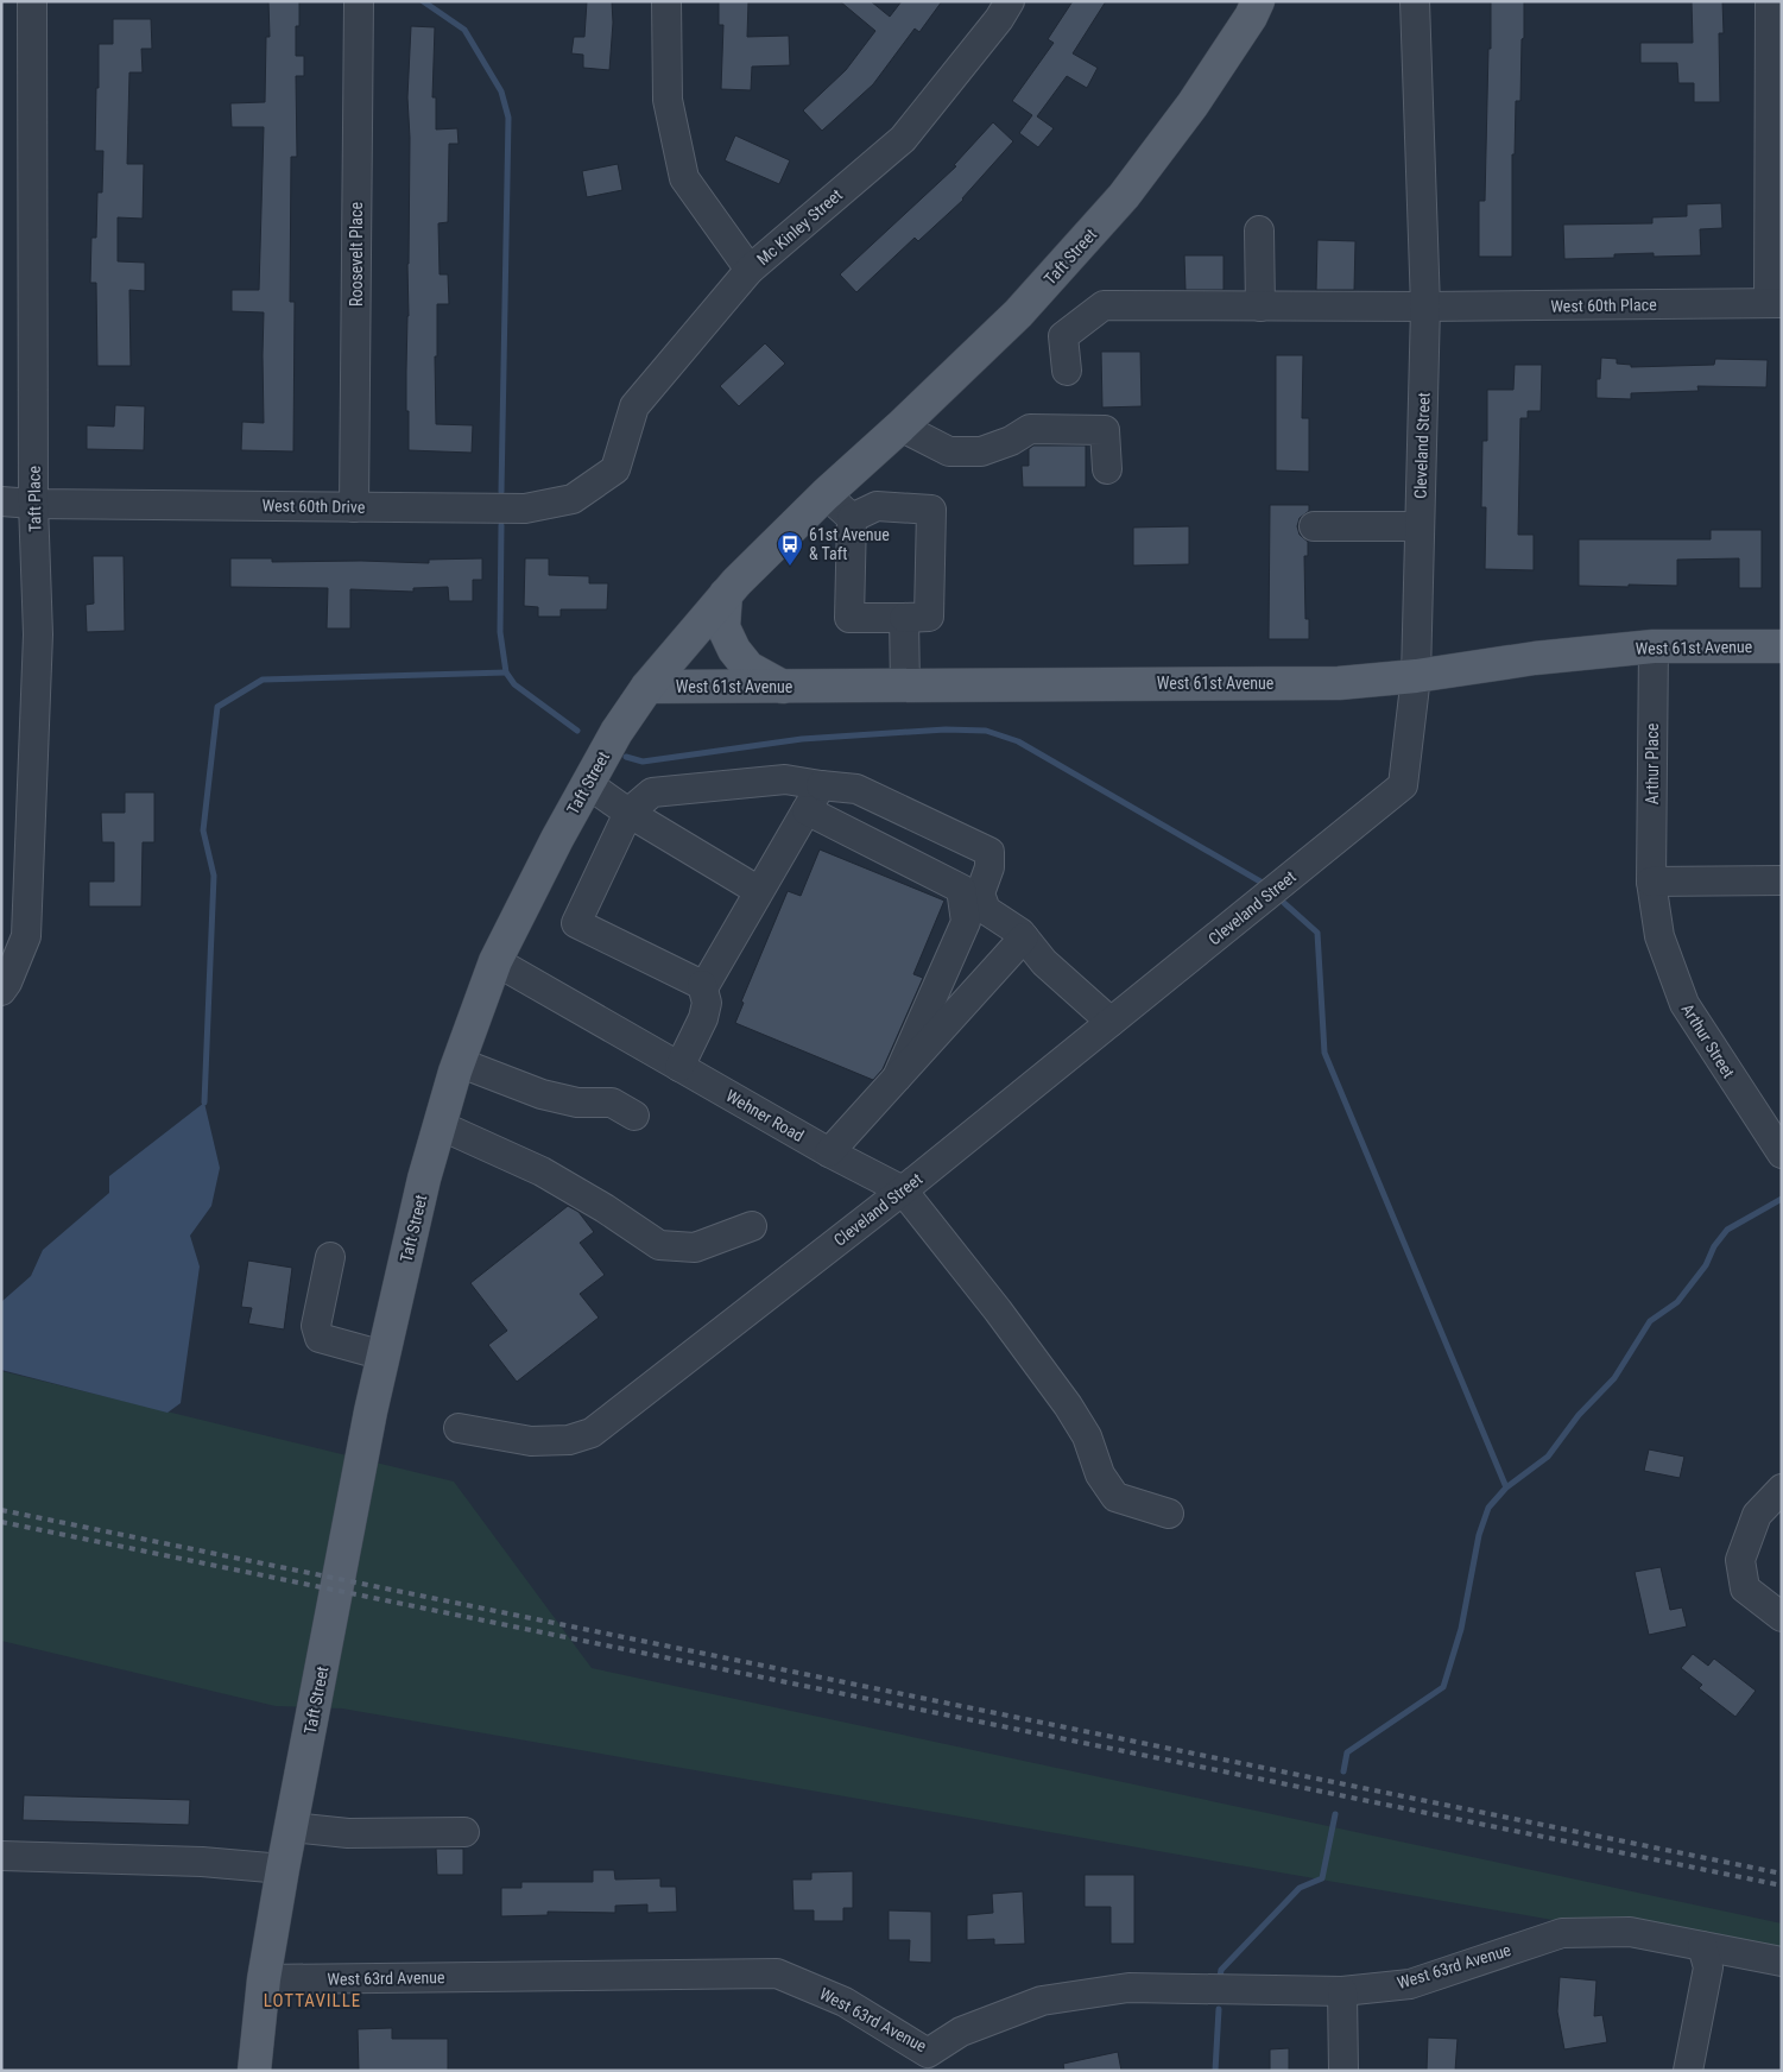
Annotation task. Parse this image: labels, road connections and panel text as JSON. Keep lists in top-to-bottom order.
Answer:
{
  "streets": {
    "main road": ["Taft Street", "West 61st Avenue"],
    "street": [
      "Mc Kinley Street",
      "Roosevelt Place",
      "West 60th Place",
      "Cleveland Street",
      "Taft Place",
      "West 60th Drive",
      "Arthur Place",
      "Arthur Street",
      "Wehner Road",
      "West 63rd Avenue"
    ]
  },
  "crossings": [
    ["Mc Kinley Street", "West 60th Drive"],
    ["Roosevelt Place", "West 60th Drive"],
    ["Taft Street", "West 61st Avenue"],
    ["Taft Street", "Wehner Road"],
    ["Taft Street", "West 63rd Avenue"],
    ["West 60th Place", "Cleveland Street"],
    ["Cleveland Street", "West 61st Avenue"],
    ["Cleveland Street", "Wehner Road"],
    ["Taft Place", "West 60th Drive"],
    ["West 61st Avenue", "Arthur Place"],
    ["Arthur Place", "Arthur Street"]
  ],
  "districts": ["LOTTAVILLE"],
  "places": {
    "bus stop": ["61st Avenue & Taft"]
  }
}
